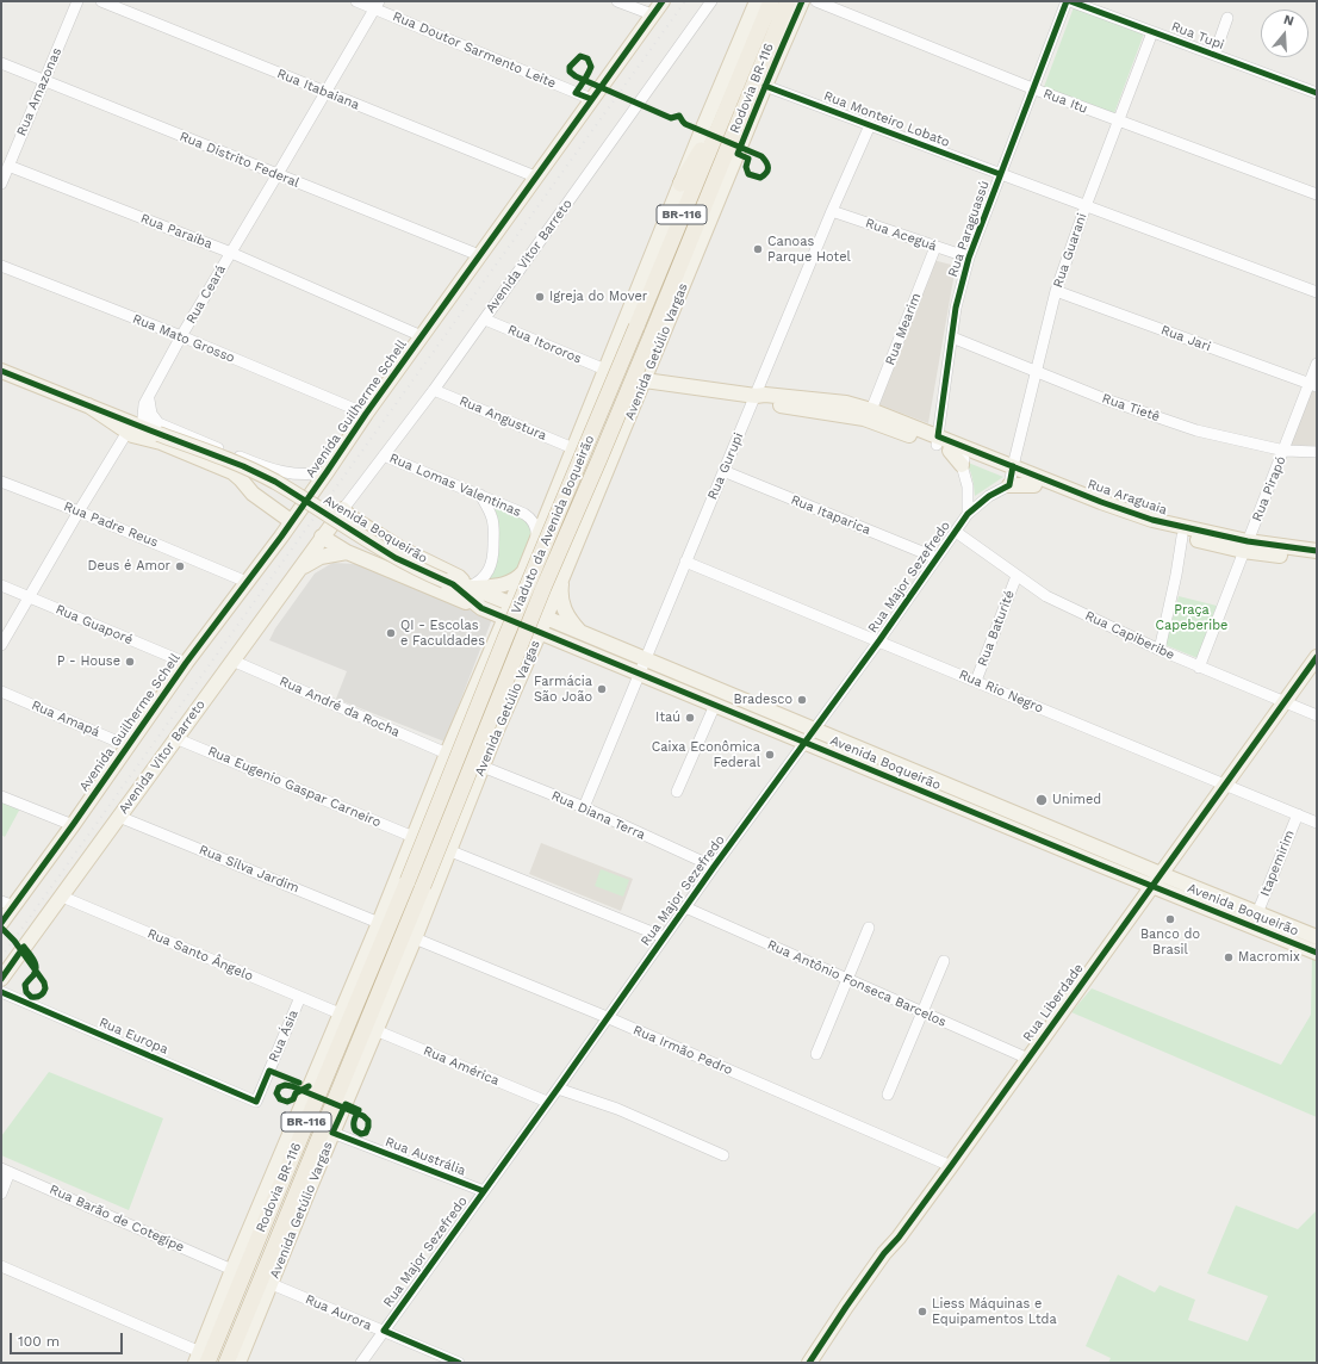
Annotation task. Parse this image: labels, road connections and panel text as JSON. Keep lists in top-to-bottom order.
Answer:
{
  "streets": {
    "highway": ["Rodovia BR-116", "BR-116", "Viaduto da Avenida Boqueirão"],
    "main road": [
      "Avenida Vitor Barreto",
      "Avenida Getúlio Vargas",
      "Avenida Guilherme Schell",
      "Rua Araguaia",
      "Avenida Boqueirão",
      "Rua Liberdade"
    ],
    "street": [
      "Rua Tupi",
      "Rua Doutor Sarmento Leite",
      "Rua Itabaiana",
      "Rua Amazonas",
      "Rua Itu",
      "Rua Monteiro Lobato",
      "Rua Distrito Federal",
      "Rua Paraguassú",
      "Rua Paraíba",
      "Rua Aceguá",
      "Rua Guarani",
      "Rua Ceará",
      "Rua Mearim",
      "Rua Mato Grosso",
      "Rua Jari",
      "Rua Itororos",
      "Rua Tietê",
      "Rua Angustura",
      "Rua Gurupi",
      "Rua Lomas Valentinas",
      "Rua Pirapó",
      "Rua Itaparica",
      "Rua Padre Reus",
      "Rua Major Sezefredo",
      "Rua Guaporé",
      "Rua Baturité",
      "Rua Capiberibe",
      "Rua Rio Negro",
      "Rua André da Rocha",
      "Rua Amapá",
      "Rua Eugenio Gaspar Carneiro",
      "Rua Diana Terra",
      "Itapemirim",
      "Rua Silva Jardim",
      "Rua Santo Ângelo",
      "Rua Antônio Fonseca Barcelos",
      "Rua Europa",
      "Rua Ásia",
      "Rua Irmão Pedro",
      "Rua América",
      "Rua Austrália",
      "Rua Barão de Cotegipe",
      "Rua Aurora"
    ]
  },
  "crossings": [
    ["Rua Tupi", "Rua Guarani"],
    ["Rua Doutor Sarmento Leite", "Rua Ceará"],
    ["Rua Doutor Sarmento Leite", "Avenida Guilherme Schell"],
    ["Rodovia BR-116", "Rua Monteiro Lobato"],
    ["Rodovia BR-116", "BR-116"],
    ["Rodovia BR-116", "Avenida Getúlio Vargas"],
    ["Rodovia BR-116", "Viaduto da Avenida Boqueirão"],
    ["Rua Itabaiana", "Rua Ceará"],
    ["Rua Itabaiana", "Avenida Guilherme Schell"],
    ["Rua Amazonas", "Rua Distrito Federal"],
    ["Rua Amazonas", "Rua Paraíba"],
    ["Rua Itu", "Rua Paraguassú"],
    ["Rua Itu", "Rua Guarani"],
    ["Rua Monteiro Lobato", "BR-116"],
    ["Rua Monteiro Lobato", "Rua Paraguassú"],
    ["Rua Monteiro Lobato", "Rua Guarani"],
    ["Rua Monteiro Lobato", "Avenida Getúlio Vargas"],
    ["Rua Monteiro Lobato", "Rua Gurupi"],
    ["Rua Distrito Federal", "Rua Ceará"],
    ["Rua Distrito Federal", "Avenida Guilherme Schell"],
    ["BR-116", "Avenida Getúlio Vargas"],
    ["Rua Paraguassú", "Rua Aceguá"],
    ["Rua Paraguassú", "Rua Tietê"],
    ["Rua Paraguassú", "Rua Araguaia"],
    ["Rua Paraíba", "Rua Ceará"],
    ["Rua Paraíba", "Avenida Guilherme Schell"],
    ["Rua Aceguá", "Rua Mearim"],
    ["Rua Aceguá", "Rua Gurupi"],
    ["Rua Guarani", "Rua Jari"],
    ["Rua Guarani", "Rua Tietê"],
    ["Rua Guarani", "Rua Araguaia"],
    ["Rua Guarani", "Rua Major Sezefredo"],
    ["Avenida Vitor Barreto", "Rua Itororos"],
    ["Avenida Vitor Barreto", "Rua Angustura"],
    ["Avenida Vitor Barreto", "Rua Lomas Valentinas"],
    ["Avenida Vitor Barreto", "Rua André da Rocha"],
    ["Avenida Vitor Barreto", "Rua Eugenio Gaspar Carneiro"],
    ["Avenida Vitor Barreto", "Rua Silva Jardim"],
    ["Avenida Vitor Barreto", "Rua Santo Ângelo"],
    ["Rua Ceará", "Rua Mato Grosso"],
    ["Rua Ceará", "Avenida Boqueirão"],
    ["Rua Mearim", "Rua Araguaia"],
    ["Rua Mato Grosso", "Avenida Guilherme Schell"],
    ["Rua Jari", "Rua Pirapó"],
    ["Avenida Getúlio Vargas", "Rua Araguaia"],
    ["Avenida Getúlio Vargas", "Avenida Boqueirão"],
    ["Avenida Getúlio Vargas", "Rua Diana Terra"],
    ["Avenida Getúlio Vargas", "Rua Irmão Pedro"],
    ["Avenida Getúlio Vargas", "Rua América"],
    ["Avenida Getúlio Vargas", "Rua Austrália"],
    ["Avenida Getúlio Vargas", "Rua Aurora"],
    ["Rua Tietê", "Rua Pirapó"],
    ["Avenida Guilherme Schell", "Rua Padre Reus"],
    ["Avenida Guilherme Schell", "Rua Guaporé"],
    ["Avenida Guilherme Schell", "Rua Amapá"],
    ["Rua Gurupi", "Rua Araguaia"],
    ["Rua Gurupi", "Rua Itaparica"],
    ["Rua Gurupi", "Avenida Boqueirão"],
    ["Rua Gurupi", "Rua Rio Negro"],
    ["Rua Gurupi", "Rua Diana Terra"],
    ["Rua Pirapó", "Rua Araguaia"],
    ["Rua Pirapó", "Rua Capiberibe"],
    ["Rua Araguaia", "Rua Major Sezefredo"],
    ["Rua Itaparica", "Rua Major Sezefredo"],
    ["Avenida Boqueirão", "Rua Major Sezefredo"],
    ["Avenida Boqueirão", "Itapemirim"],
    ["Avenida Boqueirão", "Rua Liberdade"],
    ["Rua Major Sezefredo", "Rua Capiberibe"],
    ["Rua Major Sezefredo", "Rua Rio Negro"],
    ["Rua Major Sezefredo", "Rua Diana Terra"],
    ["Rua Major Sezefredo", "Rua Antônio Fonseca Barcelos"],
    ["Rua Major Sezefredo", "Rua Irmão Pedro"],
    ["Rua Major Sezefredo", "Rua América"],
    ["Rua Major Sezefredo", "Rua Austrália"],
    ["Rua Major Sezefredo", "Rua Aurora"],
    ["Rua Baturité", "Rua Capiberibe"],
    ["Rua Baturité", "Rua Rio Negro"],
    ["Rua Capiberibe", "Rua Liberdade"],
    ["Rua Rio Negro", "Itapemirim"],
    ["Rua Rio Negro", "Rua Liberdade"],
    ["Rua Santo Ângelo", "Rua Ásia"],
    ["Rua Antônio Fonseca Barcelos", "Rua Liberdade"],
    ["Rua Liberdade", "Rua Irmão Pedro"],
    ["Rua Europa", "Rua Ásia"]
  ],
  "parks": ["Praça Capeberibe"],
  "places": [
    "Canoas Parque Hotel",
    "Igreja do Mover",
    "Deus é Amor",
    "QI - Escolas e Faculdades",
    "P - House",
    "Farmácia São João",
    "Bradesco",
    "Itaú",
    "Caixa Econômica Federal",
    "Unimed",
    "Banco do Brasil",
    "Macromix",
    "Liess Máquinas e Equipamentos Ltda"
  ],
  "scale_bar": "100 m",
  "north": "top"
}
